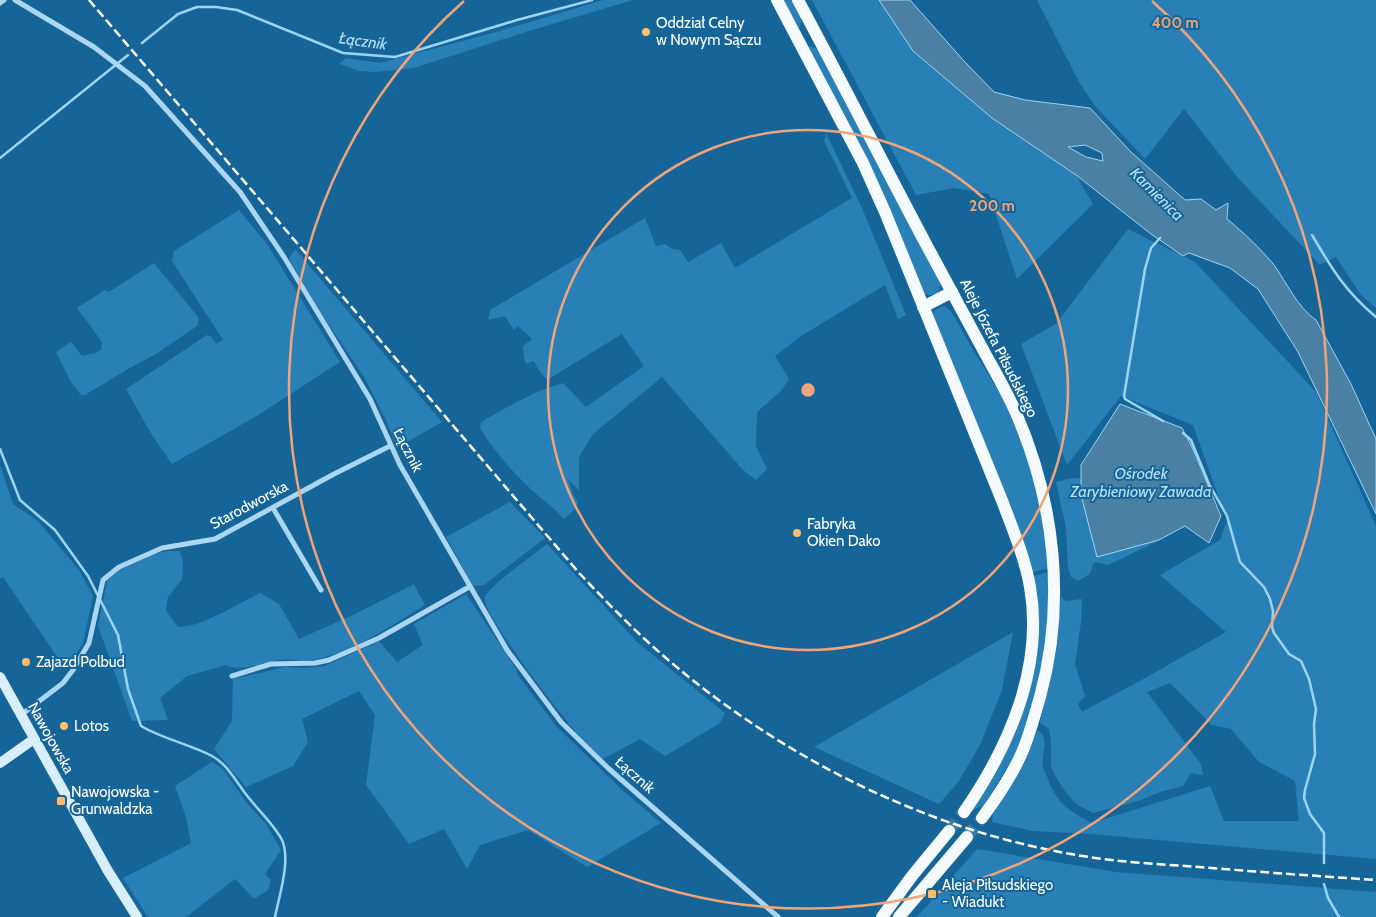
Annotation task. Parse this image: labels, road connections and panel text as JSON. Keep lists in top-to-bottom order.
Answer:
{
  "streets": {
    "main road": ["Aleje Józefa Piłsudskiego"],
    "street": ["Łącznik", "Starodworska", "Nawojowska"]
  },
  "crossings": [
    ["Łącznik", "Starodworska"],
    ["Starodworska", "Nawojowska"]
  ],
  "water": ["Łącznik", "Kamienica", "Ośrodek Zarybieniowy Zawada"],
  "places": {
    "other": [
      "Oddział Celny w Nowym Sączu",
      "Fabryka Okien Dako",
      "Zajazd Polbud",
      "Lotos"
    ],
    "transit": ["Nawojowska - Grunwaldzka", "Aleja Piłsudskiego - Wiadukt"]
  },
  "rings": ["400 m", "200 m"]
}
